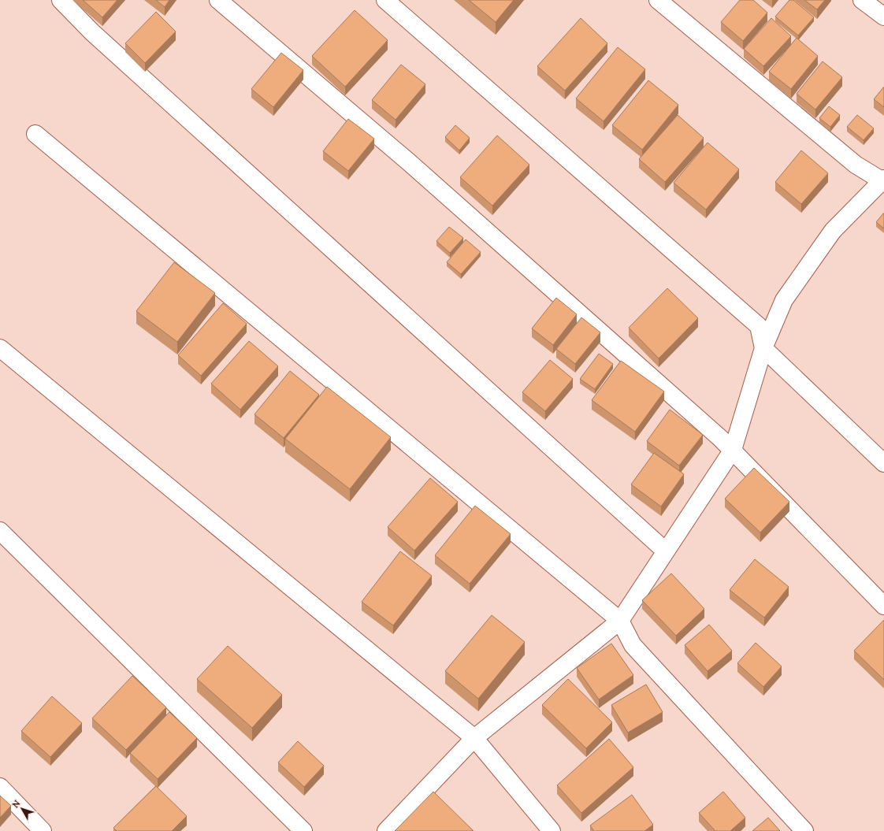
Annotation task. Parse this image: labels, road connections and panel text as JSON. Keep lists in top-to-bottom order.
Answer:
{
  "north": "top left"
}
